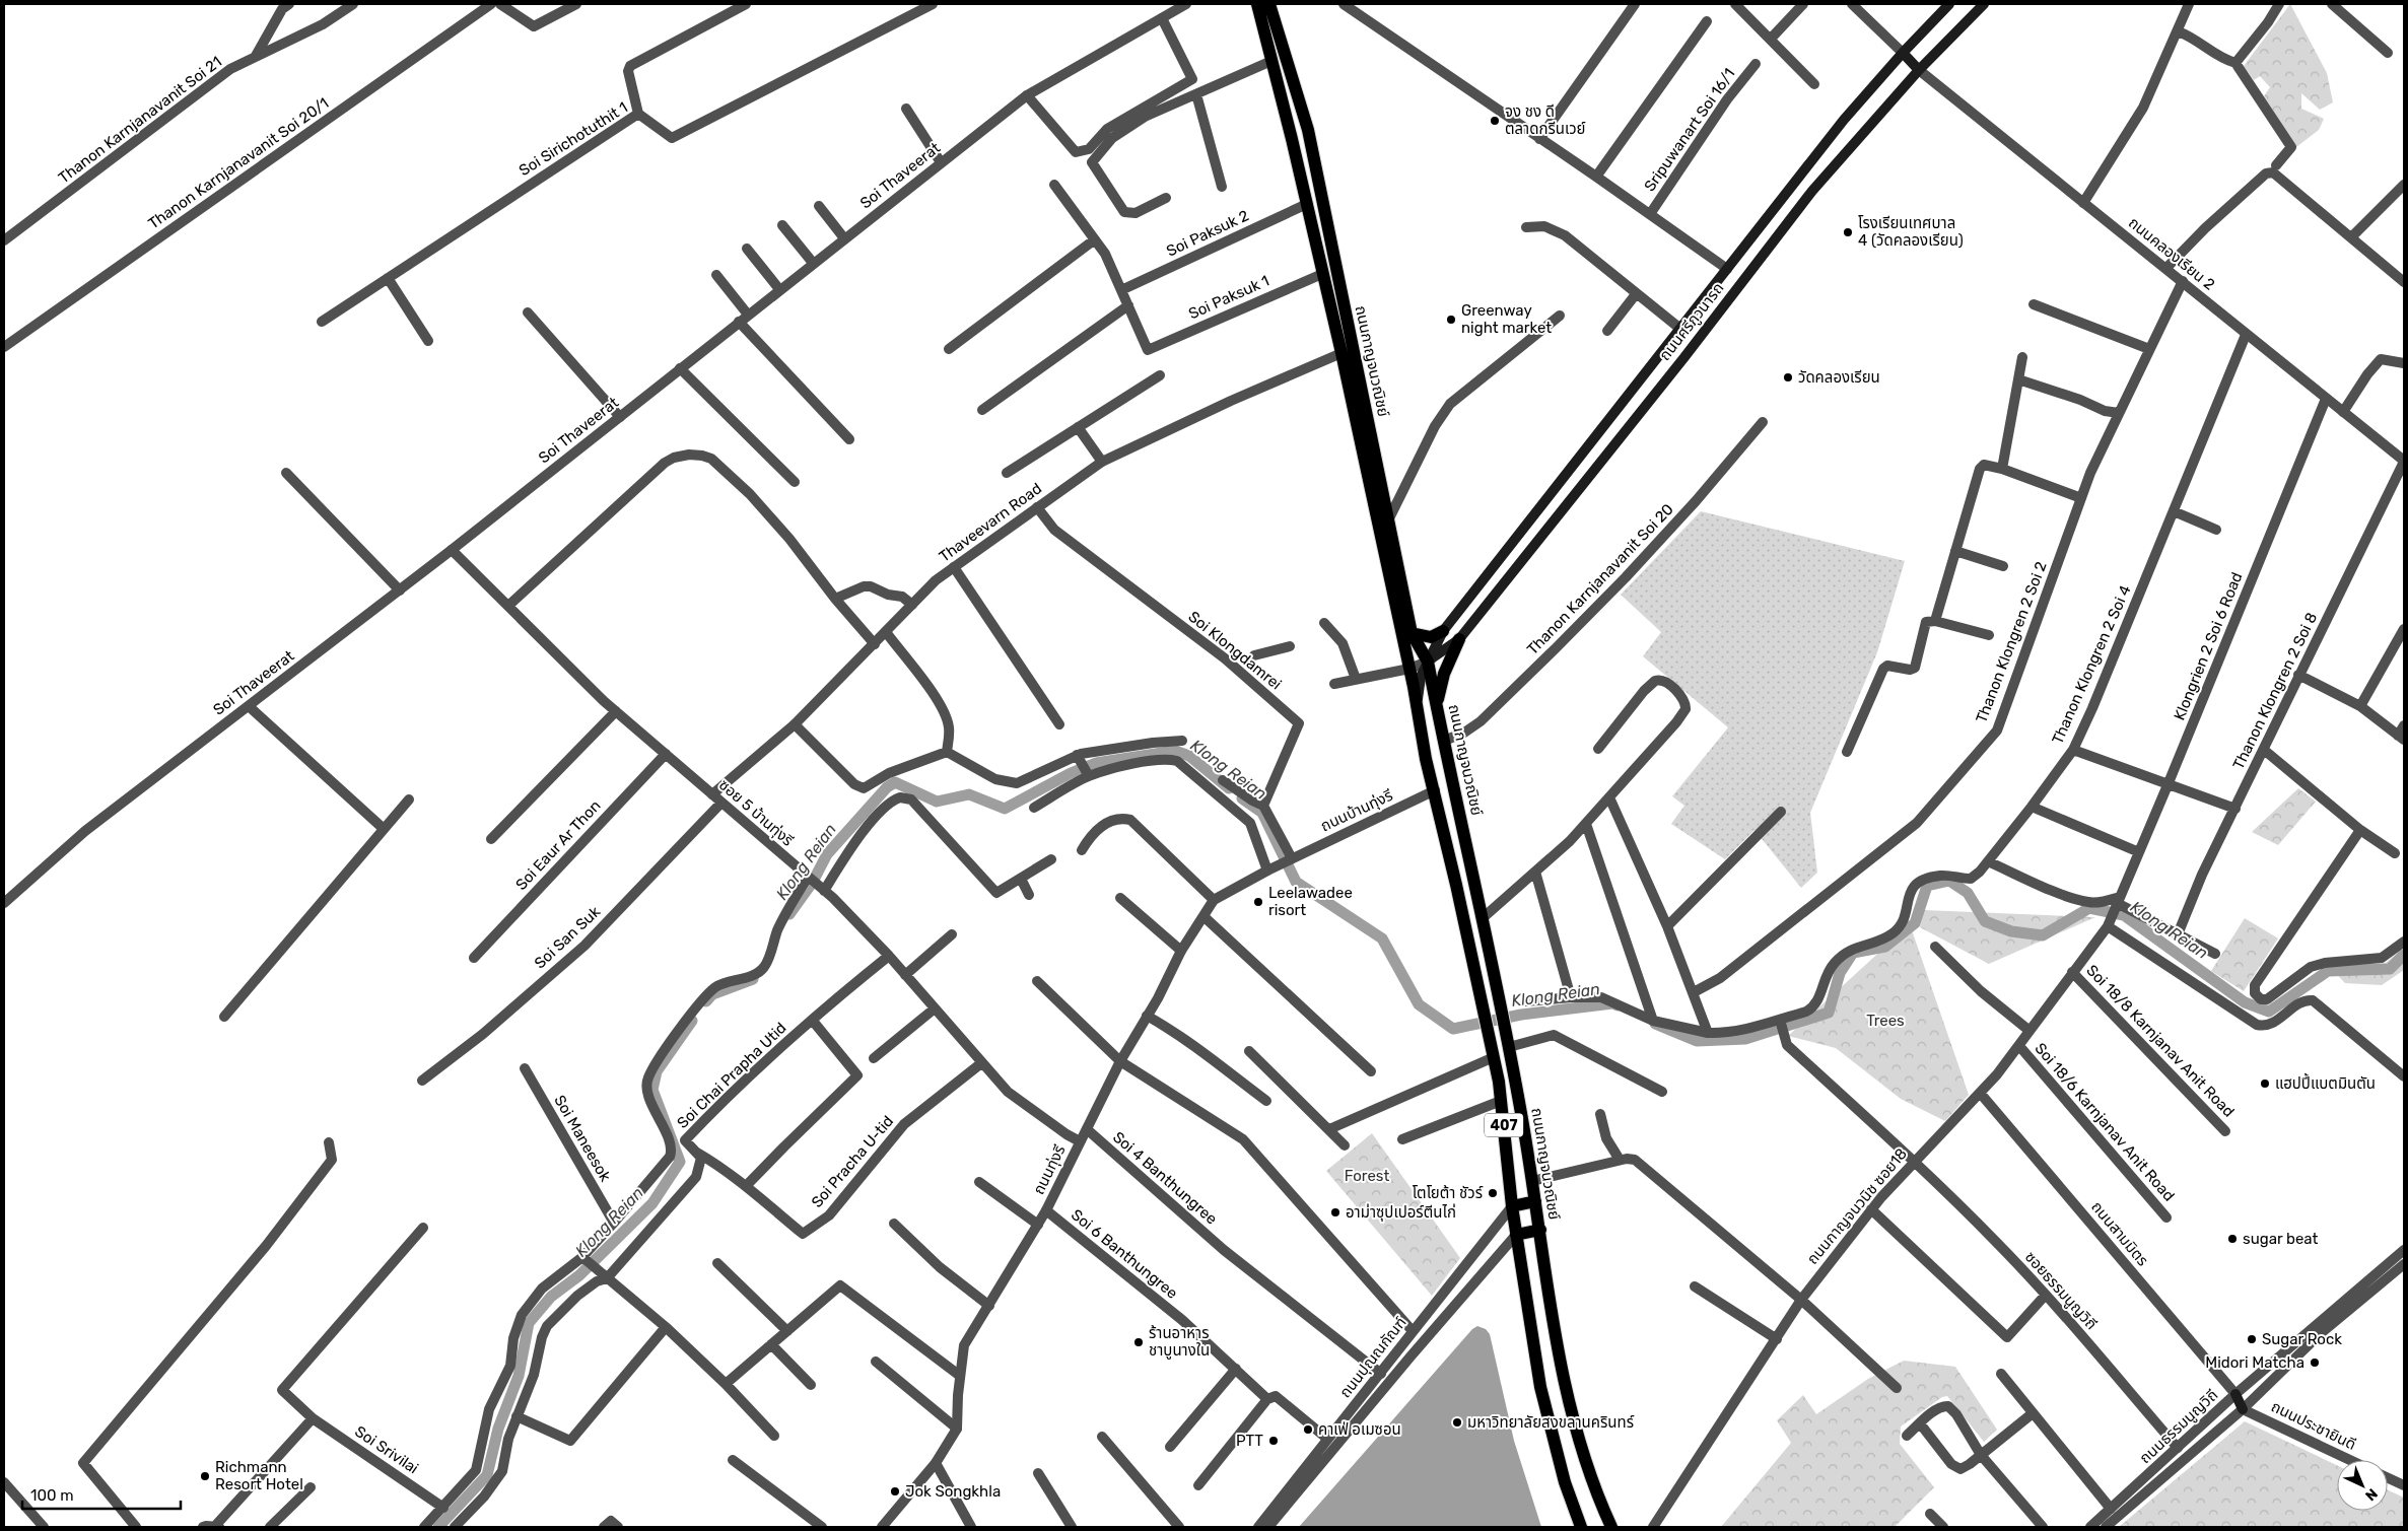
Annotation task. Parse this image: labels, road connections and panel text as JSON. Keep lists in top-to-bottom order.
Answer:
{
  "streets": {
    "main road": ["ถนนศรีภูวนารถ", "ถนนกาญจนวณิชย์", "407"],
    "street": [
      "Thanon Karnjanavanit Soi 21",
      "Sripuwanart Soi 16/1",
      "Soi Sirichotuthit 1",
      "Thanon Karnjanavanit Soi 20/1",
      "Soi Thaveerat",
      "Soi Paksuk 2",
      "ถนนคลองเรียน 2",
      "Soi Paksuk 1",
      "Thaveevarn Road",
      "Thanon Karnjanavanit Soi 20",
      "Thanon Klongren 2 Soi 2",
      "Klongrien 2 Soi 6 Road",
      "Soi Klongdamrei",
      "Thanon Klongren 2 Soi 4",
      "Thanon Klongren 2 Soi 8",
      "ถนนบ้านทุ่งรี",
      "ซอย 5 บ้านทุ่งรี",
      "Soi Eaur Ar Thon",
      "Soi San Suk",
      "Soi 18/8 Karnjanav Anit Road",
      "Soi Chai Prapha Utid",
      "Soi 18/6 Karnjanav Anit Road",
      "Soi Maneesok",
      "Soi Pracha U-tid",
      "ถนนทุ่งรี",
      "Soi 4 Banthungree",
      "ถนนกาญจนวนิช ซอย18",
      "ถนนสามมิตร",
      "Soi 6 Banthungree",
      "ซอยธรรมนูญวิถี",
      "ถนนปุณณกัณฑ์",
      "ถนนประชายินดี",
      "ถนนธรรมนูญวิถี",
      "Soi Srivilai"
    ]
  },
  "crossings": [
    ["Soi Thaveerat", "ซอย 5 บ้านทุ่งรี"],
    ["Soi Paksuk 2", "ถนนกาญจนวณิชย์"],
    ["ถนนคลองเรียน 2", "ถนนศรีภูวนารถ"],
    ["ถนนคลองเรียน 2", "Thanon Klongren 2 Soi 2"],
    ["ถนนคลองเรียน 2", "Klongrien 2 Soi 6 Road"],
    ["ถนนคลองเรียน 2", "Thanon Klongren 2 Soi 4"],
    ["ถนนคลองเรียน 2", "Thanon Klongren 2 Soi 8"],
    ["Soi Paksuk 1", "ถนนกาญจนวณิชย์"],
    ["ถนนศรีภูวนารถ", "ถนนกาญจนวณิชย์"],
    ["ถนนกาญจนวณิชย์", "Thaveevarn Road"],
    ["ถนนกาญจนวณิชย์", "Thanon Karnjanavanit Soi 20"],
    ["ถนนกาญจนวณิชย์", "ถนนบ้านทุ่งรี"],
    ["ถนนกาญจนวณิชย์", "ถนนปุณณกัณฑ์"],
    ["Thaveevarn Road", "Soi Klongdamrei"],
    ["Thaveevarn Road", "ซอย 5 บ้านทุ่งรี"],
    ["Klongrien 2 Soi 6 Road", "ถนนกาญจนวนิช ซอย18"],
    ["Thanon Klongren 2 Soi 4", "ซอยธรรมนูญวิถี"],
    ["ซอย 5 บ้านทุ่งรี", "Soi Eaur Ar Thon"],
    ["ซอย 5 บ้านทุ่งรี", "Soi San Suk"],
    ["ซอย 5 บ้านทุ่งรี", "Soi Chai Prapha Utid"],
    ["ซอย 5 บ้านทุ่งรี", "Soi Pracha U-tid"],
    ["ซอย 5 บ้านทุ่งรี", "ถนนทุ่งรี"],
    ["Soi 18/8 Karnjanav Anit Road", "ถนนกาญจนวนิช ซอย18"],
    ["Soi Chai Prapha Utid", "Soi Pracha U-tid"],
    ["Soi 18/6 Karnjanav Anit Road", "ถนนกาญจนวนิช ซอย18"],
    ["ถนนทุ่งรี", "Soi 4 Banthungree"],
    ["ถนนทุ่งรี", "Soi 6 Banthungree"],
    ["Soi 4 Banthungree", "ถนนปุณณกัณฑ์"],
    ["ถนนกาญจนวนิช ซอย18", "ถนนสามมิตร"],
    ["ถนนกาญจนวนิช ซอย18", "ซอยธรรมนูญวิถี"],
    ["ถนนสามมิตร", "ถนนธรรมนูญวิถี"],
    ["ซอยธรรมนูญวิถี", "ถนนธรรมนูญวิถี"],
    ["ถนนประชายินดี", "ถนนธรรมนูญวิถี"]
  ],
  "water": ["Klong Reian"],
  "parks": ["Trees", "Forest"],
  "places": [
    "จง ชง ดี ตลาดกรีนเวย์",
    "โรงเรียนเทศบาล 4 (วัดคลองเรียน)",
    "Greenway night market",
    "วัดคลองเรียน",
    "Leelawadee risort",
    "แฮปปี้แบตมินตัน",
    "โตโยต้า ชัวร์",
    "อาม่าซุปเปอร์ตีนไก่",
    "sugar beat",
    "Sugar Rock",
    "ร้านอาหาร ชาบูนางใน",
    "Midori Matcha",
    "มหาวิทยาลัยสงขลานครินทร์",
    "คาเฟ่ อเมซอน",
    "PTT",
    "Richmann Resort Hotel",
    "Jok Songkhla"
  ],
  "scale_bar": "100 m",
  "north": "bottom right"
}
